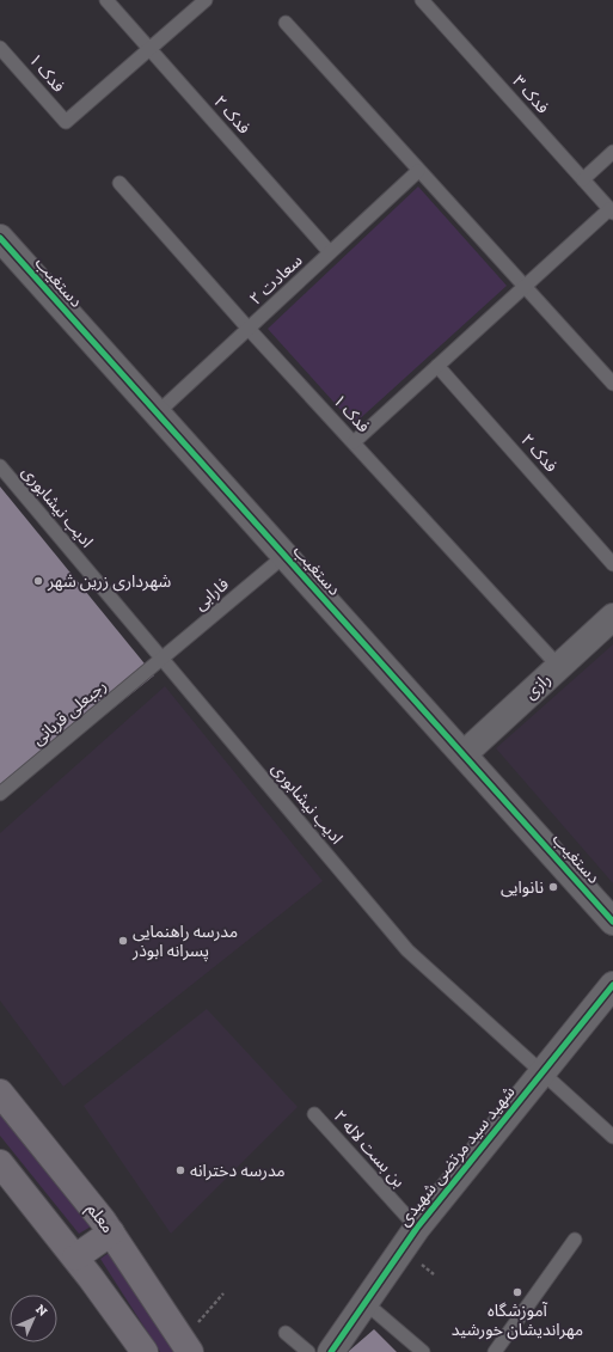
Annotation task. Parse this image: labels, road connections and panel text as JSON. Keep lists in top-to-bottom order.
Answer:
{
  "streets": {
    "main road": ["معلم"],
    "street": ["دستغیب", "رازی", "شهید سید مرتضی شهیدی"],
    "lane": [
      "فدک ۱",
      "فدک ۳",
      "فدک ۲",
      "سعادت ۲",
      "ادیب نیشابوری",
      "فارابی",
      "رجبعلی قربانی",
      "بن بست لاله ۲"
    ]
  },
  "crossings": [
    ["فدک ۱", "فدک ۲"],
    ["فدک ۱", "سعادت ۲"],
    ["فدک ۱", "رازی"],
    ["فدک ۲", "سعادت ۲"],
    ["سعادت ۲", "دستغیب"],
    ["دستغیب", "فارابی"],
    ["دستغیب", "رازی"],
    ["ادیب نیشابوری", "فارابی"],
    ["ادیب نیشابوری", "رجبعلی قربانی"],
    ["ادیب نیشابوری", "شهید سید مرتضی شهیدی"],
    ["فارابی", "رجبعلی قربانی"],
    ["بن بست لاله ۲", "شهید سید مرتضی شهیدی"]
  ],
  "places": [
    "شهرداری زرین شهر",
    "نانوایی",
    "مدرسه راهنمایی پسرانه ابوذر",
    "مدرسه دخترانه",
    "آموزشگاه مهراندیشان خورشید"
  ],
  "north": "top right"
}
